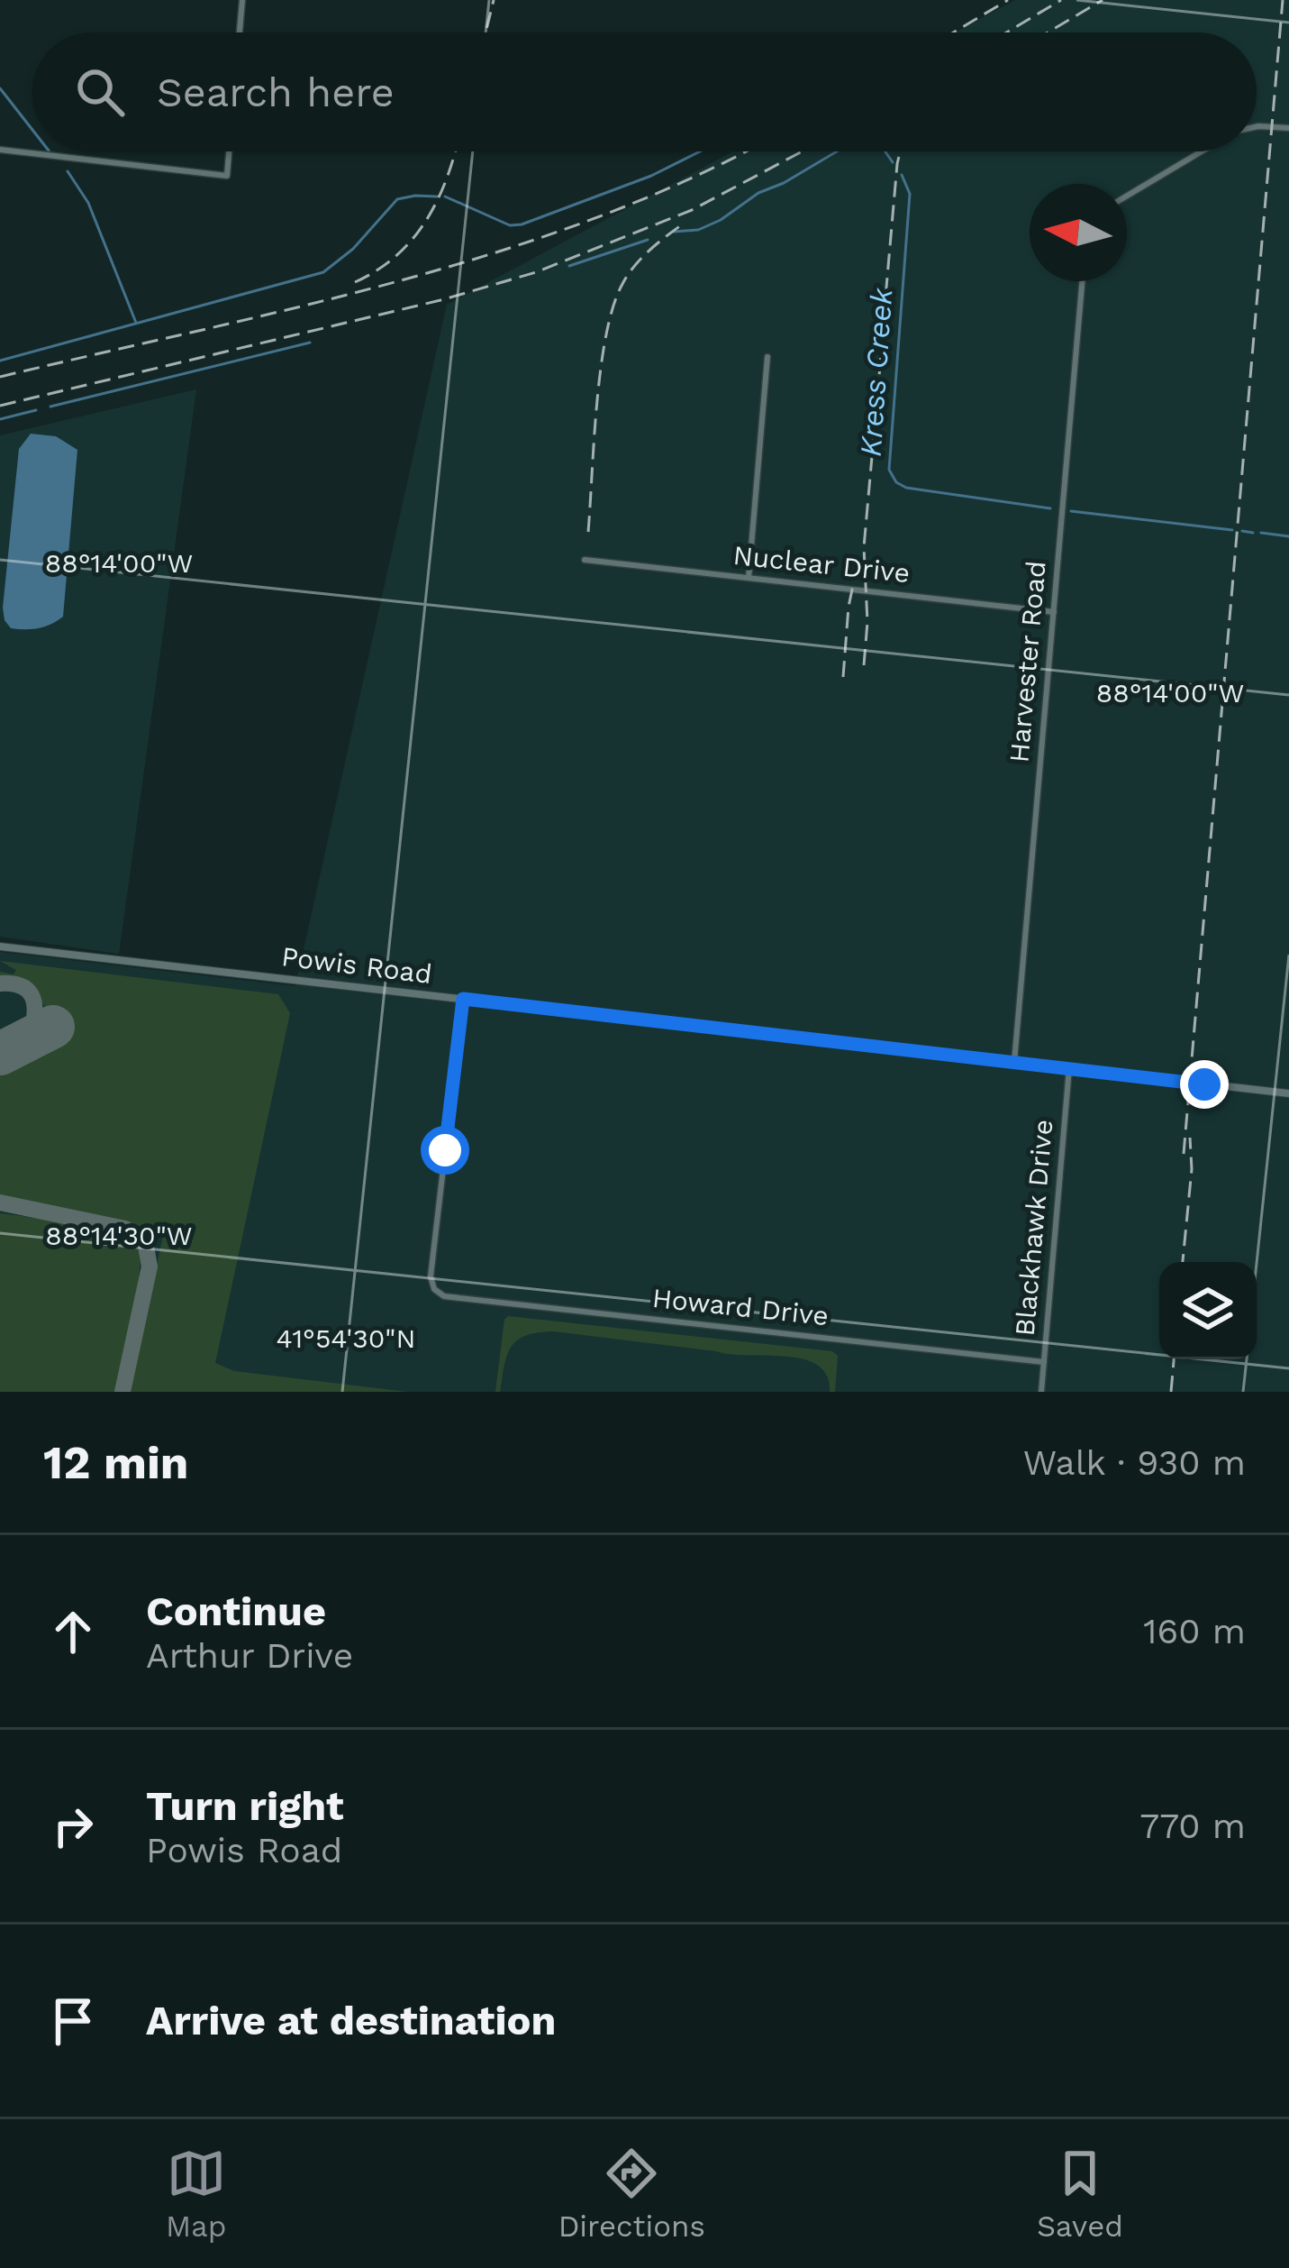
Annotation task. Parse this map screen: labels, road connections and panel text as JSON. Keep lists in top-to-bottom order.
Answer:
{
  "streets": {
    "street": [
      "Nuclear Drive",
      "Harvester Road",
      "Powis Road",
      "Blackhawk Drive",
      "Howard Drive"
    ]
  },
  "crossings": [
    ["Nuclear Drive", "Harvester Road"],
    ["Harvester Road", "Powis Road"],
    ["Powis Road", "Blackhawk Drive"],
    ["Powis Road", "Howard Drive"],
    ["Blackhawk Drive", "Howard Drive"]
  ],
  "water": ["Kress Creek"],
  "north": "left",
  "page": {
    "search": "Search here",
    "heading": ["12 min", "Walk · 930 m"],
    "list": [
      ["Continue", "Arthur Drive", "160 m"],
      ["Turn right", "Powis Road", "770 m"],
      "Arrive at destination"
    ],
    "nav": ["Map", "Directions", "Saved"]
  },
  "coordinates": ["88°14'00\"W", "88°14'30\"W", "41°54'30\"N"]
}
